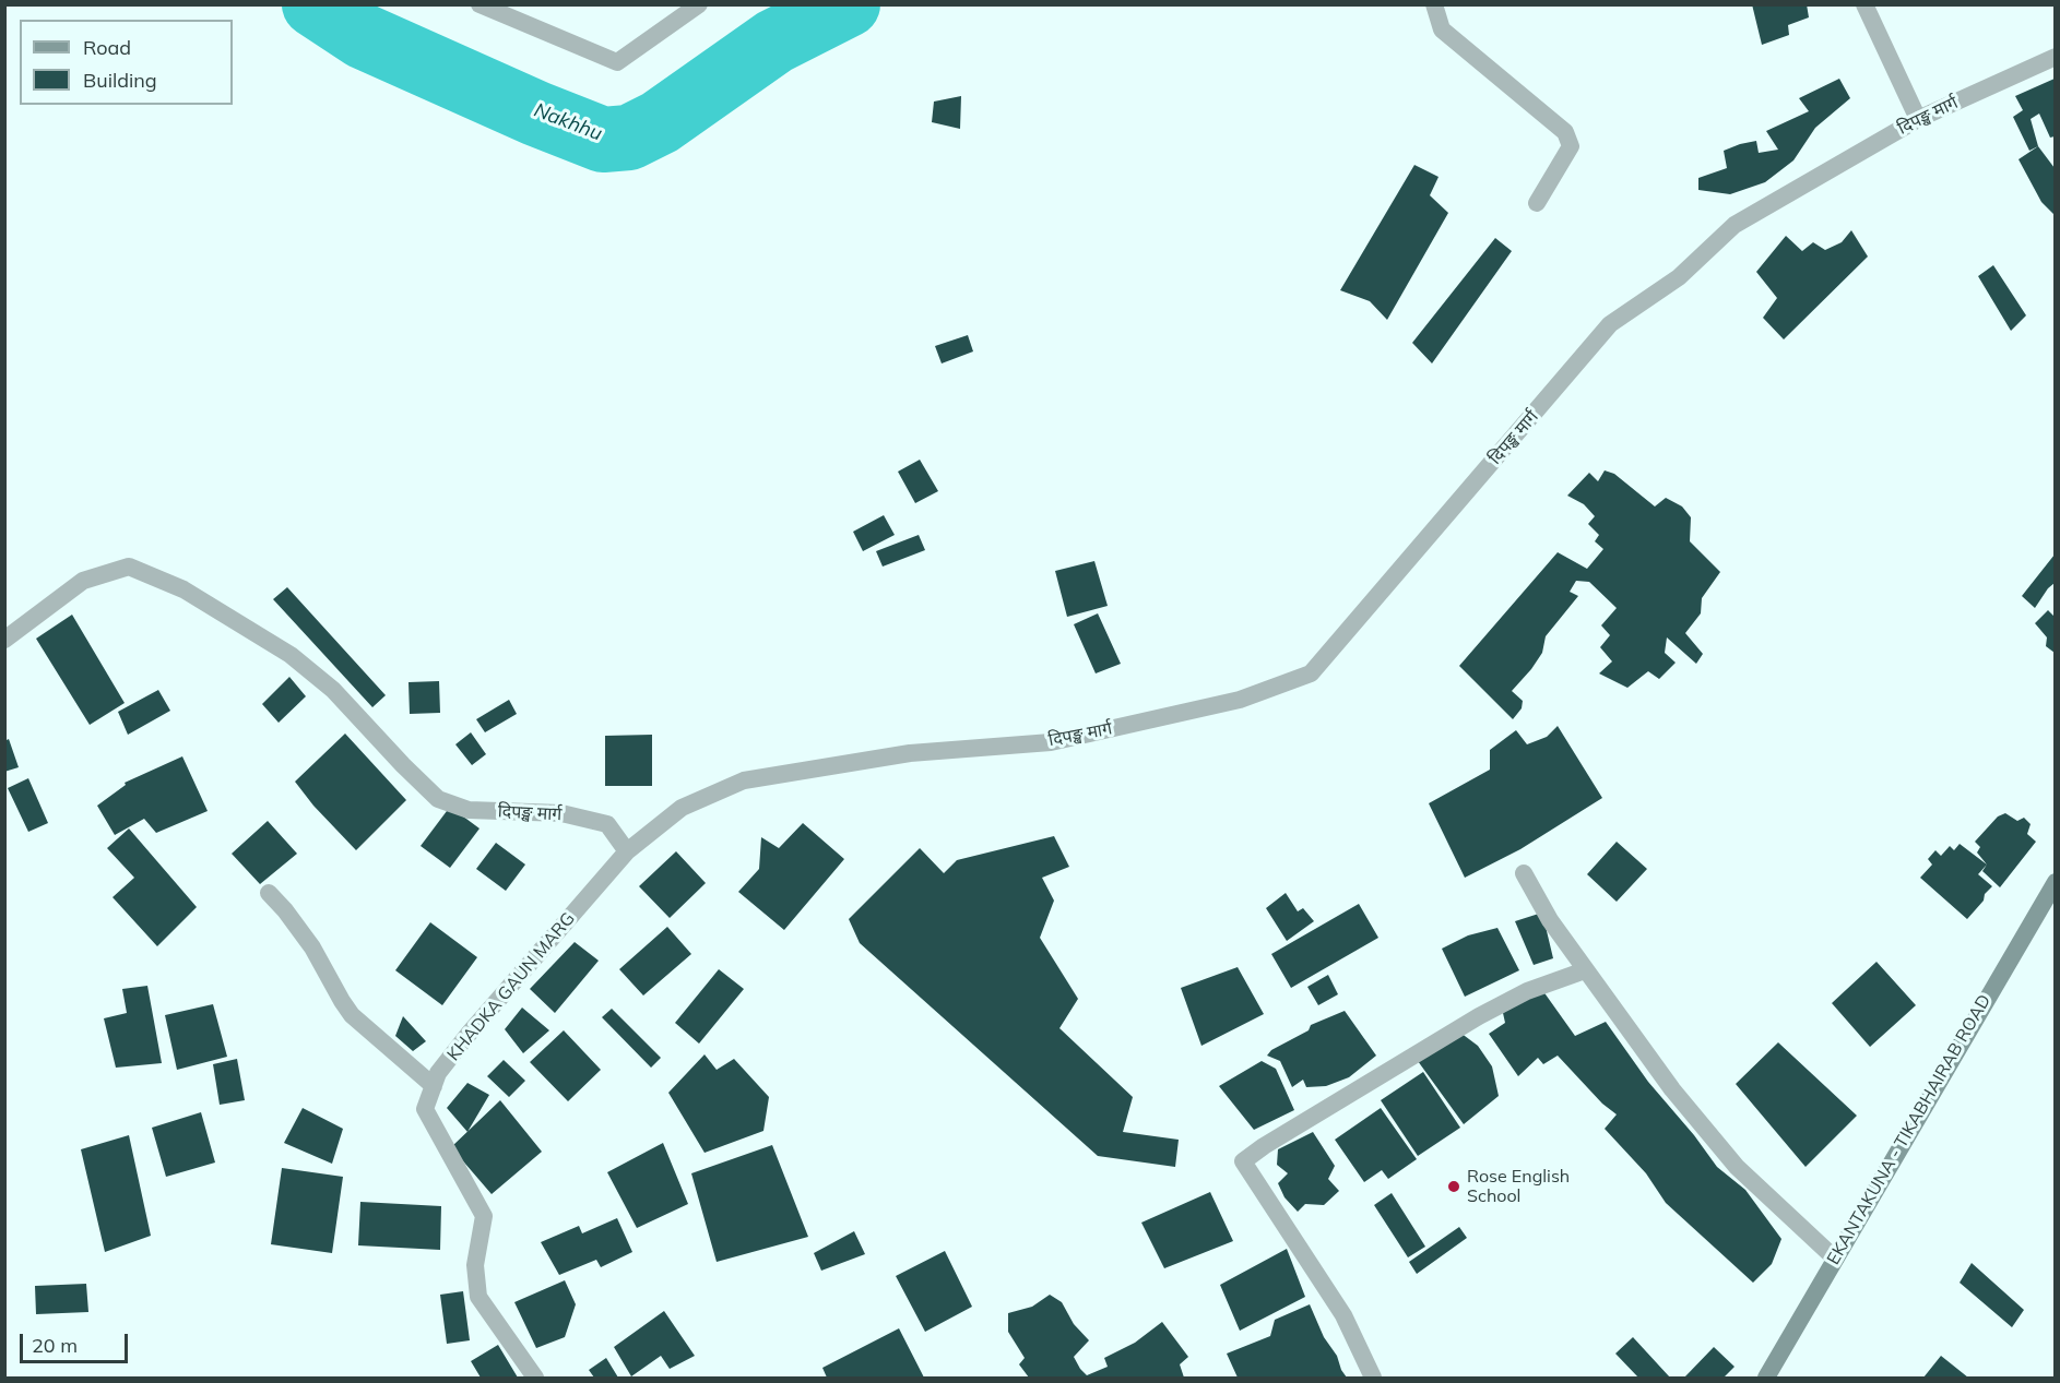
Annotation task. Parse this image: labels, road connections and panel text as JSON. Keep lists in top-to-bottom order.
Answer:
{
  "streets": {
    "main road": ["EKANTAKUNA - TIKABHAIRAB ROAD"],
    "street": ["दिपङ्ख मार्ग", "KHADKA GAUN MARG"]
  },
  "crossings": [
    ["दिपङ्ख मार्ग", "KHADKA GAUN MARG"]
  ],
  "water": ["Nakhhu"],
  "places": ["Rose English School"],
  "legend": ["Road", "Building"],
  "scale_bar": "20 m"
}
